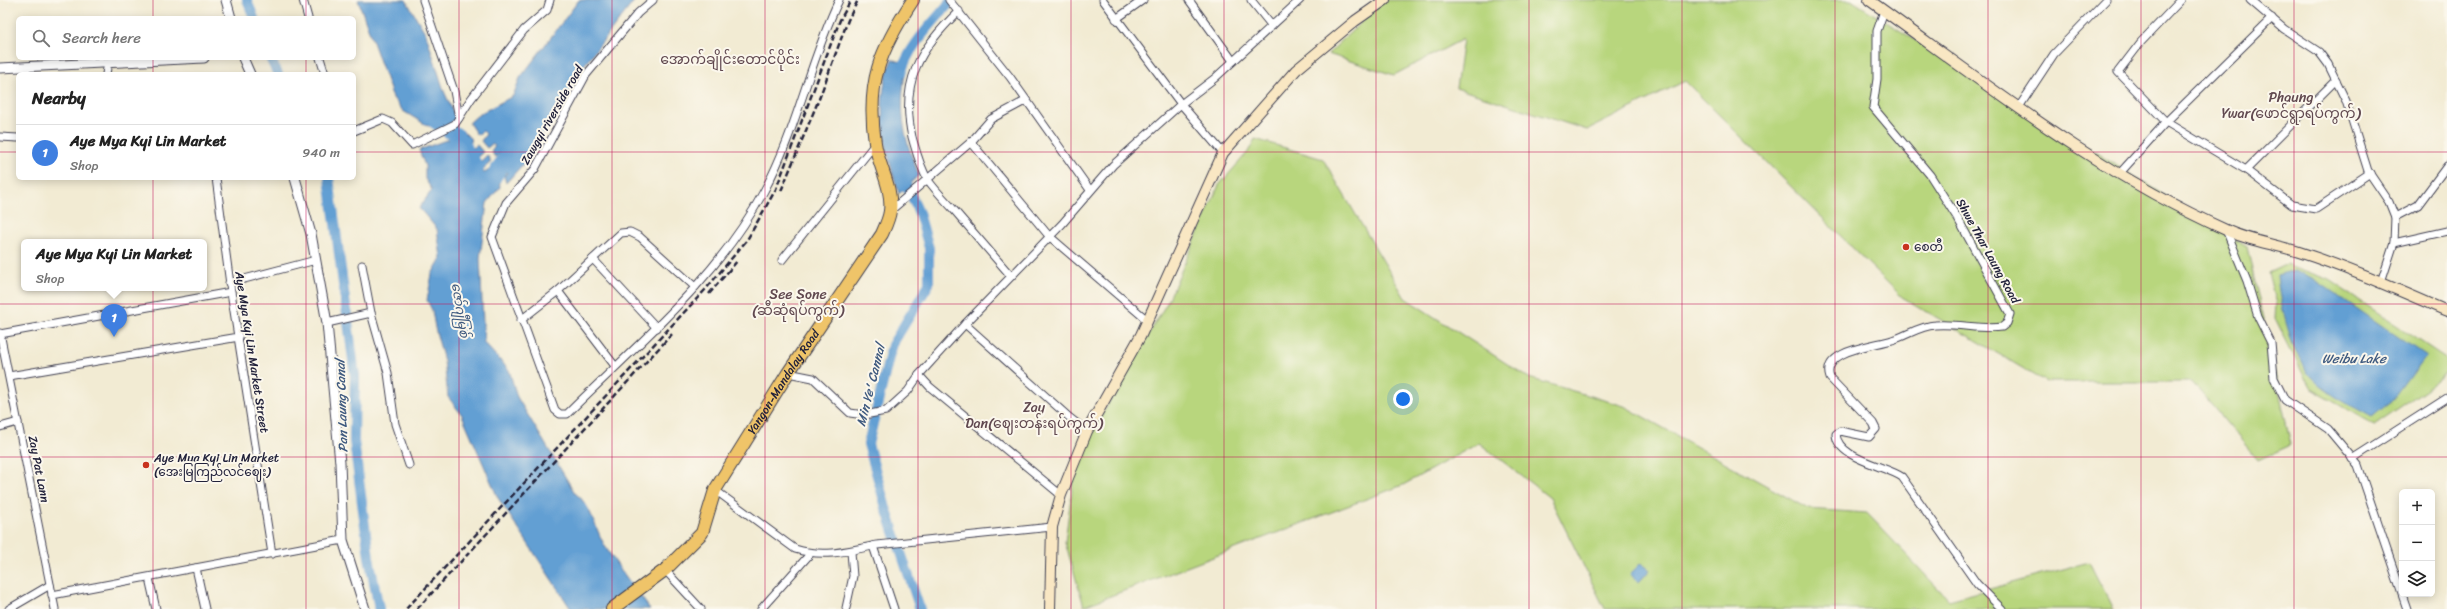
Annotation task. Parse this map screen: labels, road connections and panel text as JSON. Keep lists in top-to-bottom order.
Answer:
{
  "streets": {
    "highway": ["Yangon-Mandalay Road"],
    "street": [
      "Zawgyi riverside road",
      "Shwe Thar Laung Road",
      "Aye Mya Kyi Lin Market Street",
      "Zay Pat Lann"
    ]
  },
  "districts": [
    "အောက်ချိုင်းတောင်ပိုင်း",
    "Phaung Ywar(ဖောင်ရွာရပ်ကွက်)",
    "See Sone (ဆီဆုံရပ်ကွက်)",
    "Zay Dan(ဈေးတန်းရပ်ကွက်)"
  ],
  "water": [
    "ဇော်ဂျီမြစ်",
    "Weibu Lake",
    "Min Ye' Cannal",
    "Pan Laung Canal"
  ],
  "places": ["စေတီ", "Aye Mya Kyi Lin Market (အေးမြကြည်လင်ဈေး)"],
  "page": {
    "search": "Search here",
    "heading": "Nearby",
    "list": [
      {
        "mark": "1",
        "name": "Aye Mya Kyi Lin Market",
        "note": "Shop",
        "value": "940 m"
      }
    ],
    "popup": ["Aye Mya Kyi Lin Market", "Shop"],
    "pins": "1",
    "map_buttons": ["+", "−"]
  }
}
